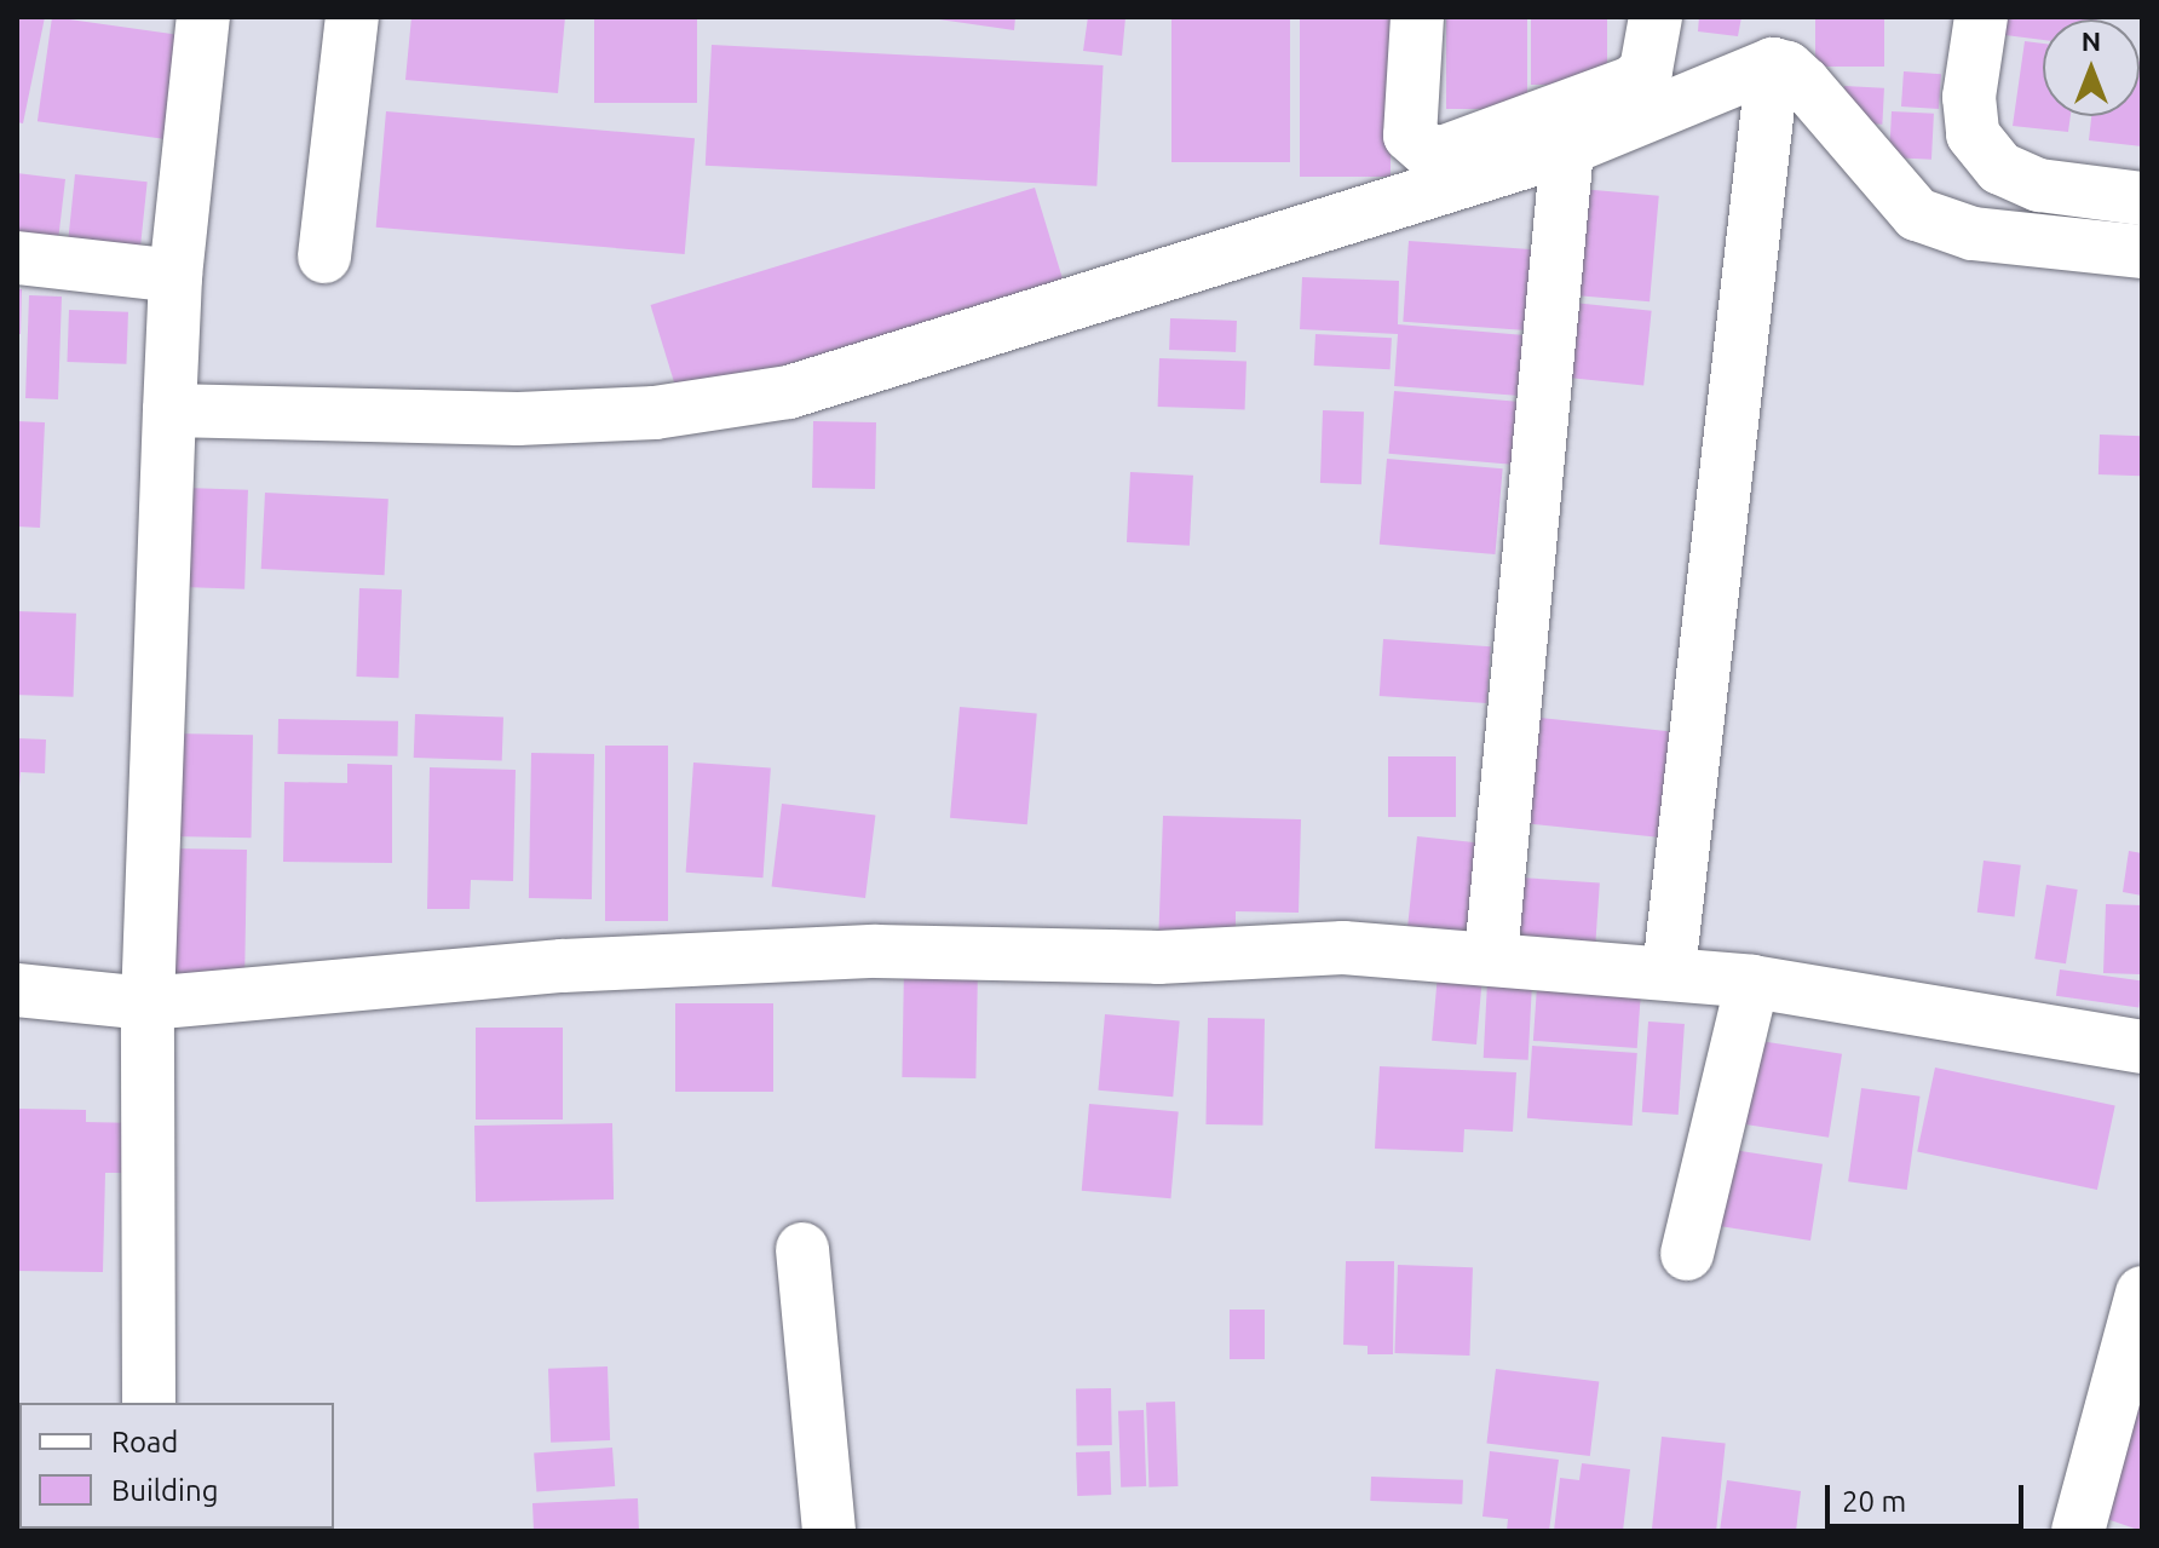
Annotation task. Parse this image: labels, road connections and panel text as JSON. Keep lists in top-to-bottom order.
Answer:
{
  "legend": ["Road", "Building"],
  "scale_bar": "20 m",
  "north": "top"
}
